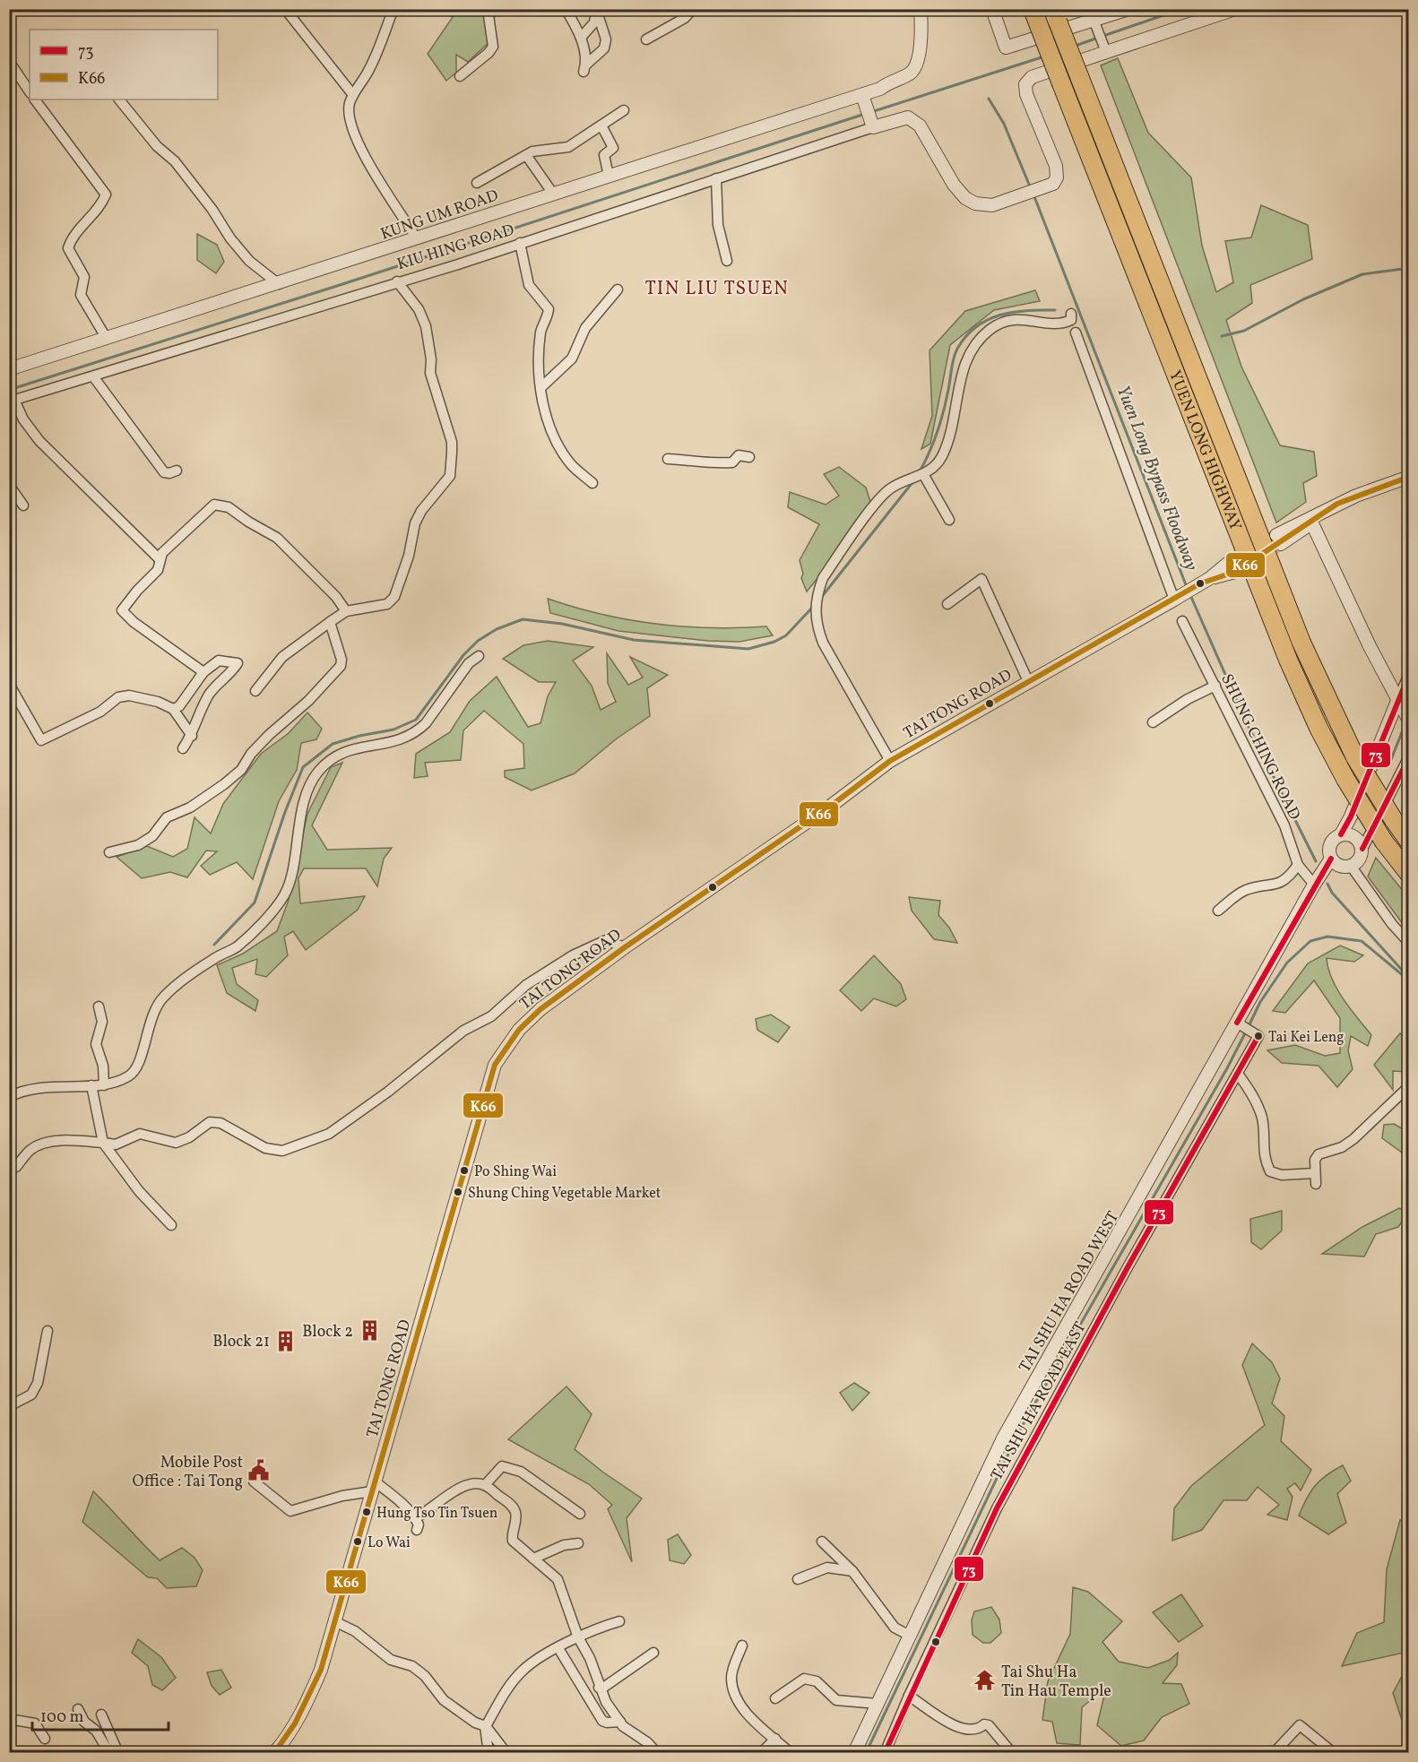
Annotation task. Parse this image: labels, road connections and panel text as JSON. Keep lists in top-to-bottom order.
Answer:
{
  "streets": {
    "highway": ["YUEN LONG HIGHWAY"],
    "street": [
      "KUNG UM ROAD",
      "KIU HING ROAD",
      "TAI TONG ROAD",
      "SHUNG CHING ROAD",
      "TAI SHU HA ROAD WEST",
      "TAI SHU HA ROAD EAST"
    ]
  },
  "crossings": [
    ["SHUNG CHING ROAD", "TAI SHU HA ROAD WEST"],
    ["TAI SHU HA ROAD WEST", "TAI SHU HA ROAD EAST"]
  ],
  "districts": ["TIN LIU TSUEN"],
  "water": ["Yuen Long Bypass Floodway"],
  "places": {
    "other": [
      "Tai Kei Leng",
      "Po Shing Wai",
      "Shung Ching Vegetable Market",
      "Hung Tso Tin Tsuen",
      "Lo Wai"
    ],
    "building": ["Block 2", "Block 21"],
    "public building": ["Mobile Post Office : Tai Tong"],
    "temple": ["Tai Shu Ha Tin Hau Temple"]
  },
  "lines": ["transit line K66", "transit line 73"],
  "legend": ["73", "K66"],
  "scale_bar": "100 m"
}
